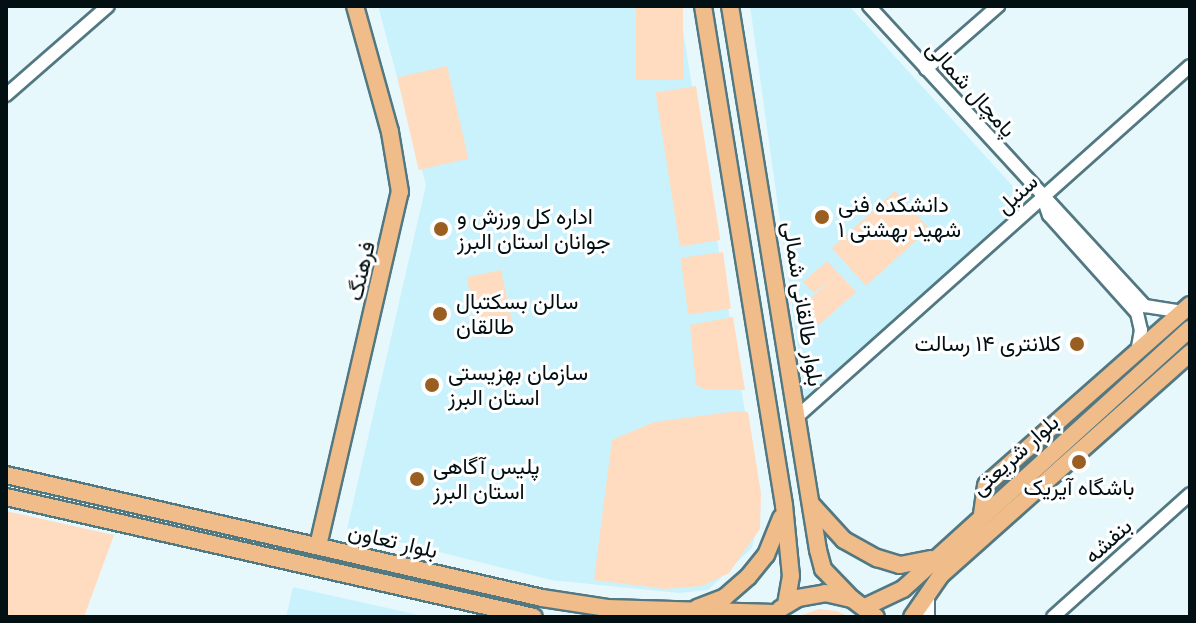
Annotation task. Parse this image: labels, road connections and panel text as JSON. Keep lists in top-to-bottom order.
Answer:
{
  "streets": {
    "main road": [
      "فرهنگ",
      "بلوار طالقانی شمالی",
      "بلوار شریعتی",
      "بلوار تعاون"
    ],
    "street": ["پامچال شمالی", "سنبل", "بنفشه"]
  },
  "crossings": [
    ["پامچال شمالی", "سنبل"],
    ["سنبل", "بلوار طالقانی شمالی"],
    ["فرهنگ", "بلوار تعاون"],
    ["بلوار طالقانی شمالی", "بلوار شریعتی"],
    ["بلوار طالقانی شمالی", "بلوار تعاون"],
    ["بلوار شریعتی", "بلوار تعاون"]
  ],
  "places": [
    "دانشکده فنی شهید بهشتی ۱",
    "اداره کل ورزش و جوانان استان البرز",
    "سالن بسکتبال طالقان",
    "کلانتری ۱۴ رسالت",
    "سازمان بهزیستی استان البرز",
    "باشگاه آیریک",
    "پلیس آگاهی استان البرز"
  ]
}
